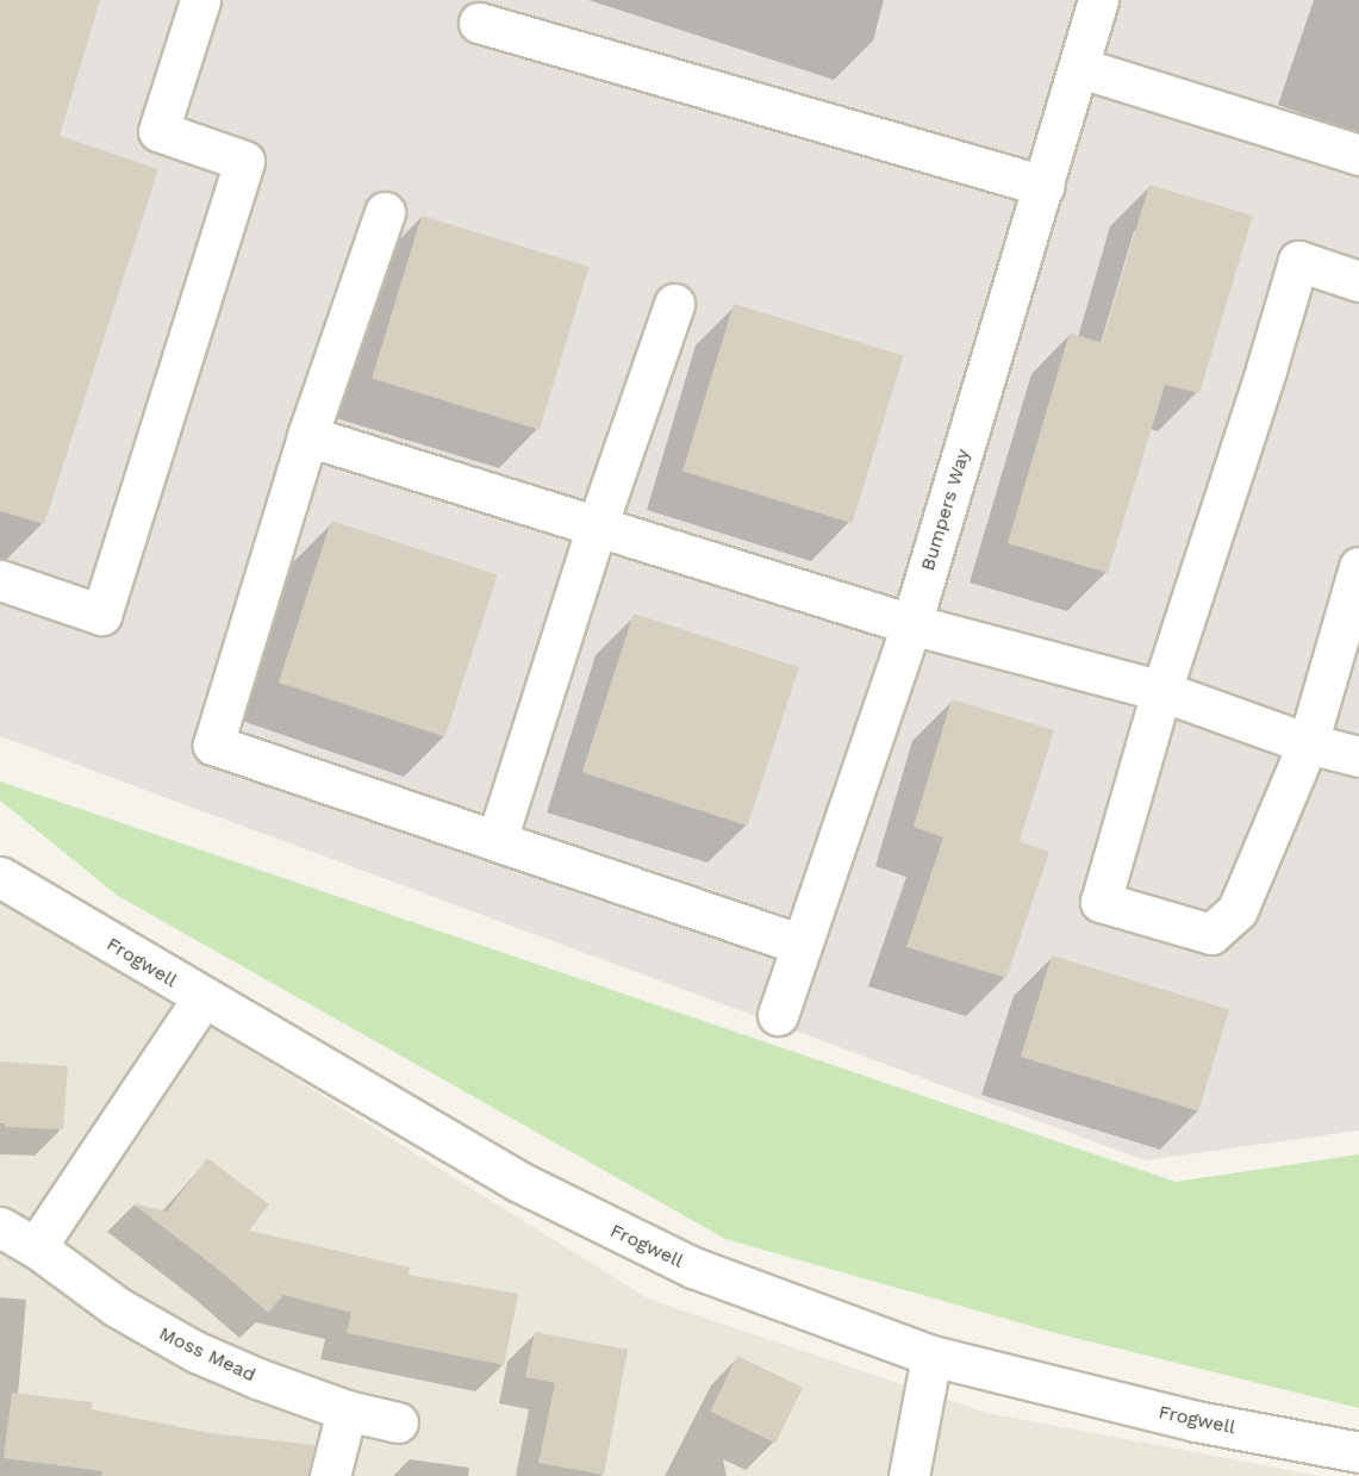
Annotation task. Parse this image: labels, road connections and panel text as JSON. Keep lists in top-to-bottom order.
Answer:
{
  "streets": {
    "street": ["Bumpers Way", "Frogwell", "Moss Mead"]
  }
}
